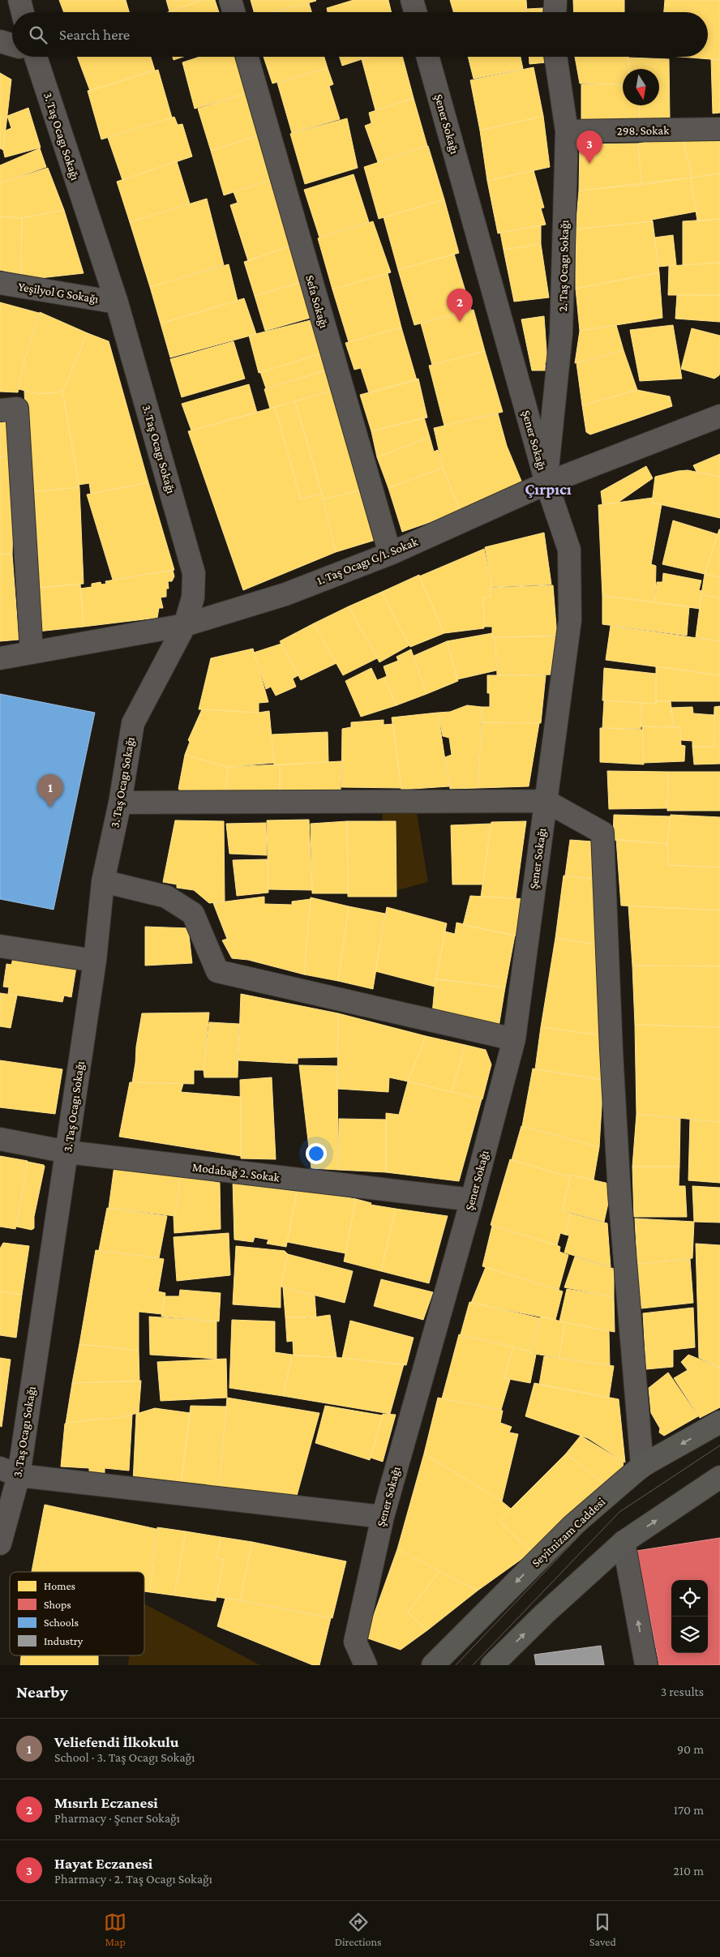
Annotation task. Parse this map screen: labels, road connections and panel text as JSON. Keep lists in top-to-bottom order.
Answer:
{
  "streets": {
    "main road": ["Seyitnizam Caddesi"],
    "street": [
      "Şener Sokağı",
      "298. Sokak",
      "3. Taş Ocagı Sokağı",
      "2. Taş Ocagı Sokağı",
      "Yeşilyol G Sokağı",
      "Sefa Sokağı",
      "1. Taş Ocagı G/1. Sokak",
      "Modabağ 2. Sokak"
    ]
  },
  "crossings": [
    ["Şener Sokağı", "2. Taş Ocagı Sokağı"],
    ["Şener Sokağı", "1. Taş Ocagı G/1. Sokak"],
    ["Şener Sokağı", "Modabağ 2. Sokak"],
    ["298. Sokak", "2. Taş Ocagı Sokağı"],
    ["3. Taş Ocagı Sokağı", "Yeşilyol G Sokağı"],
    ["3. Taş Ocagı Sokağı", "1. Taş Ocagı G/1. Sokak"],
    ["3. Taş Ocagı Sokağı", "Modabağ 2. Sokak"],
    ["2. Taş Ocagı Sokağı", "1. Taş Ocagı G/1. Sokak"],
    ["Sefa Sokağı", "1. Taş Ocagı G/1. Sokak"]
  ],
  "districts": ["Çırpıcı"],
  "legend": [
    "Homes",
    "Shops",
    "Schools",
    "Industry"
  ],
  "north": "bottom",
  "page": {
    "search": "Search here",
    "pins": ["3", "2", "1"],
    "heading": ["Nearby", "3 results"],
    "list": [
      {
        "mark": "1",
        "name": "Veliefendi İlkokulu",
        "note": "School · 3. Taş Ocagı Sokağı",
        "value": "90 m"
      },
      {
        "mark": "2",
        "name": "Mısırlı Eczanesi",
        "note": "Pharmacy · Şener Sokağı",
        "value": "170 m"
      },
      {
        "mark": "3",
        "name": "Hayat Eczanesi",
        "note": "Pharmacy · 2. Taş Ocagı Sokağı",
        "value": "210 m"
      }
    ],
    "nav": ["Map", "Directions", "Saved"]
  }
}
